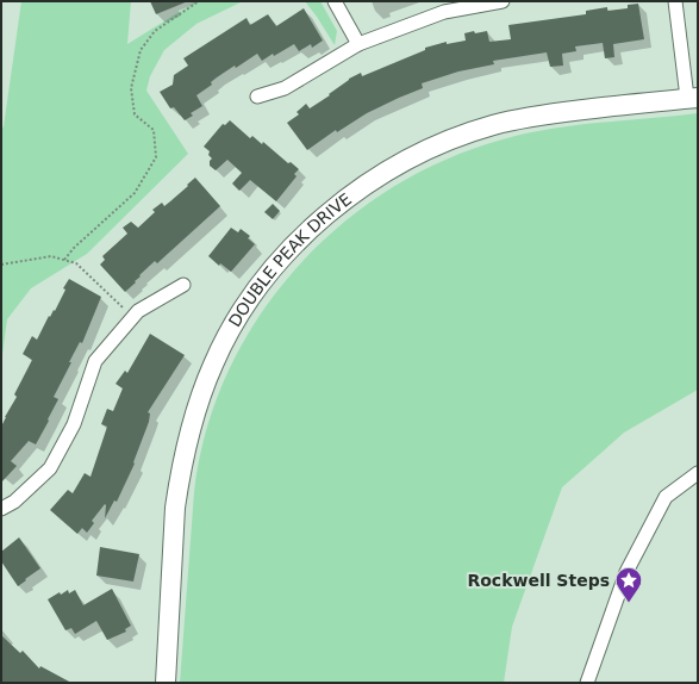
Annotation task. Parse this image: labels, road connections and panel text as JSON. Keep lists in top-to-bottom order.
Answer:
{
  "streets": {
    "street": ["DOUBLE PEAK DRIVE"]
  },
  "places": {
    "place": ["Rockwell Steps"]
  }
}
